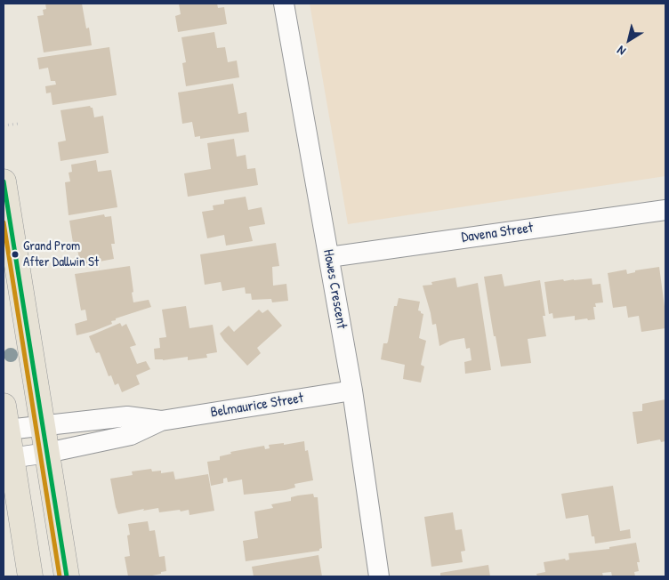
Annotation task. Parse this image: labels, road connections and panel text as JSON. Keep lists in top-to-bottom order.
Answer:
{
  "streets": {
    "street": ["Davena Street", "Howes Crescent", "Belmaurice Street"]
  },
  "crossings": [
    ["Davena Street", "Howes Crescent"],
    ["Howes Crescent", "Belmaurice Street"]
  ],
  "places": ["Grand Prom After Dallwin St"],
  "north": "bottom left"
}
